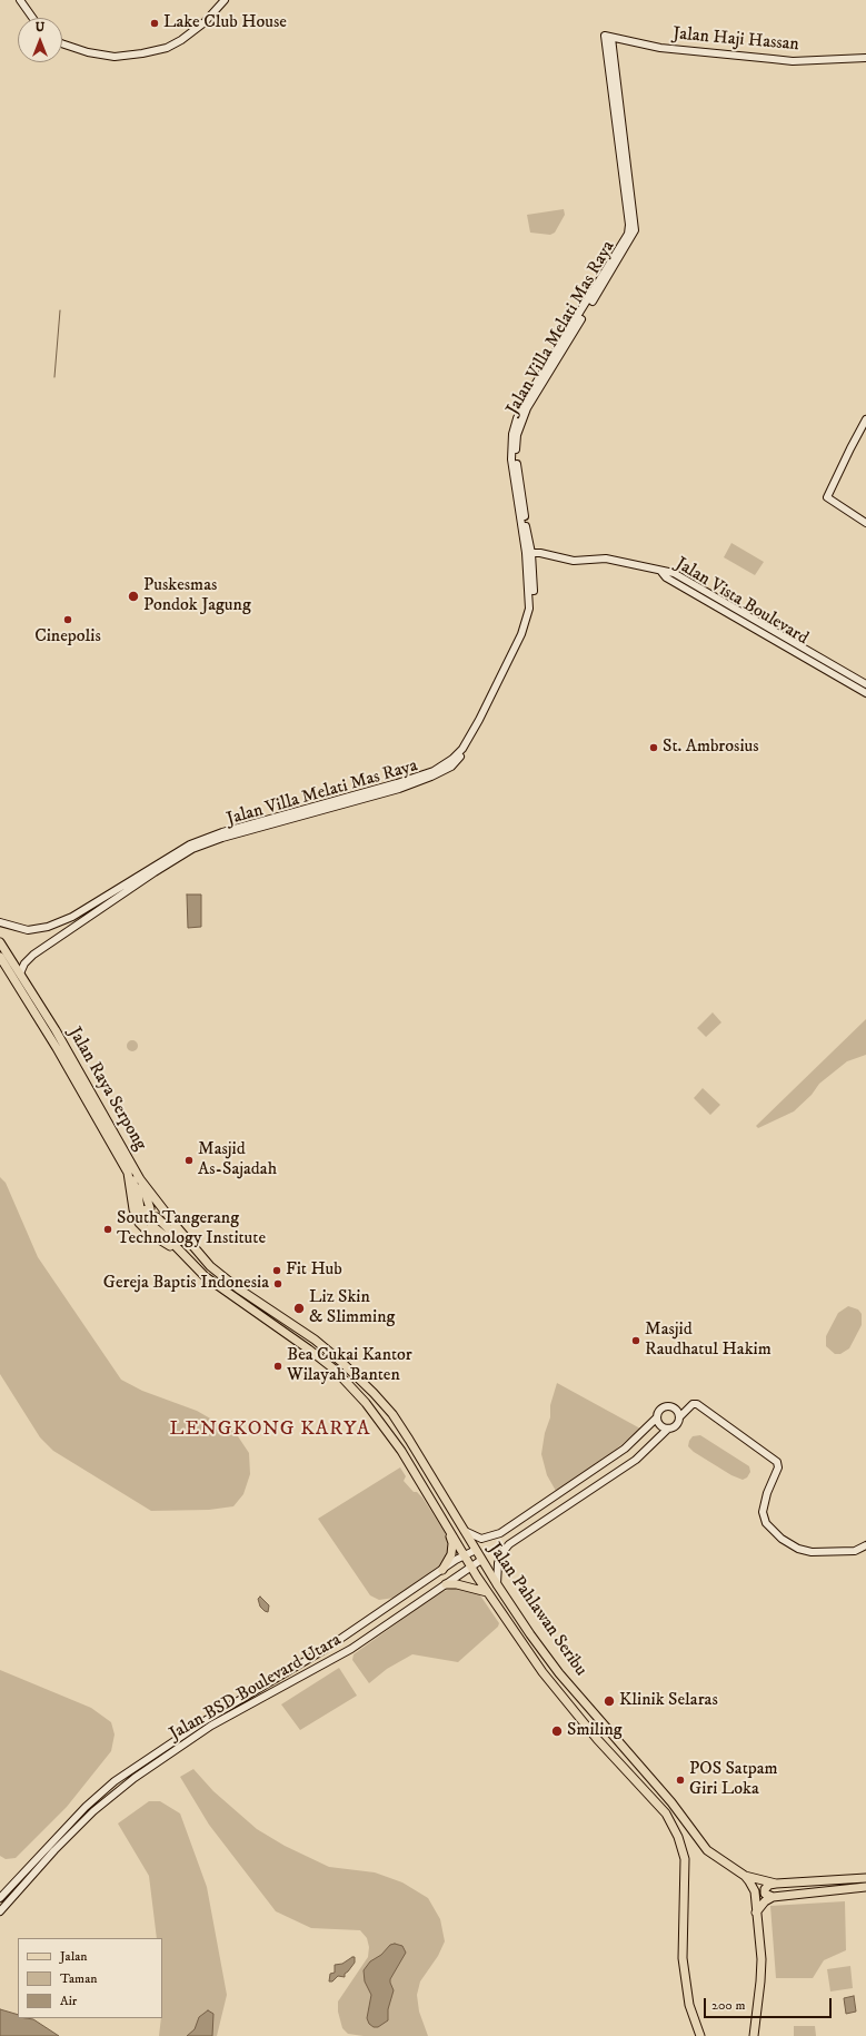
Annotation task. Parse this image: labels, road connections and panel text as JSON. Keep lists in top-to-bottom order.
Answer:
{
  "streets": {
    "main road": ["Jalan Raya Serpong", "Jalan Pahlawan Seribu"],
    "street": [
      "Jalan Haji Hassan",
      "Jalan Villa Melati Mas Raya",
      "Jalan Vista Boulevard",
      "Jalan BSD Boulevard Utara"
    ]
  },
  "crossings": [
    ["Jalan Haji Hassan", "Jalan Villa Melati Mas Raya"],
    ["Jalan Villa Melati Mas Raya", "Jalan Raya Serpong"],
    ["Jalan Raya Serpong", "Jalan Pahlawan Seribu"],
    ["Jalan Pahlawan Seribu", "Jalan BSD Boulevard Utara"]
  ],
  "districts": ["LENGKONG KARYA"],
  "places": [
    "Lake Club House",
    "Puskesmas Pondok Jagung",
    "Cinepolis",
    "St. Ambrosius",
    "Masjid As-Sajadah",
    "South Tangerang Technology Institute",
    "Fit Hub",
    "Gereja Baptis Indonesia",
    "Liz Skin & Slimming",
    "Masjid Raudhatul Hakim",
    "Bea Cukai Kantor Wilayah Banten",
    "Klinik Selaras",
    "Smiling",
    "POS Satpam Giri Loka"
  ],
  "legend": ["Jalan", "Taman", "Air"],
  "scale_bar": "200 m",
  "north": "top"
}
